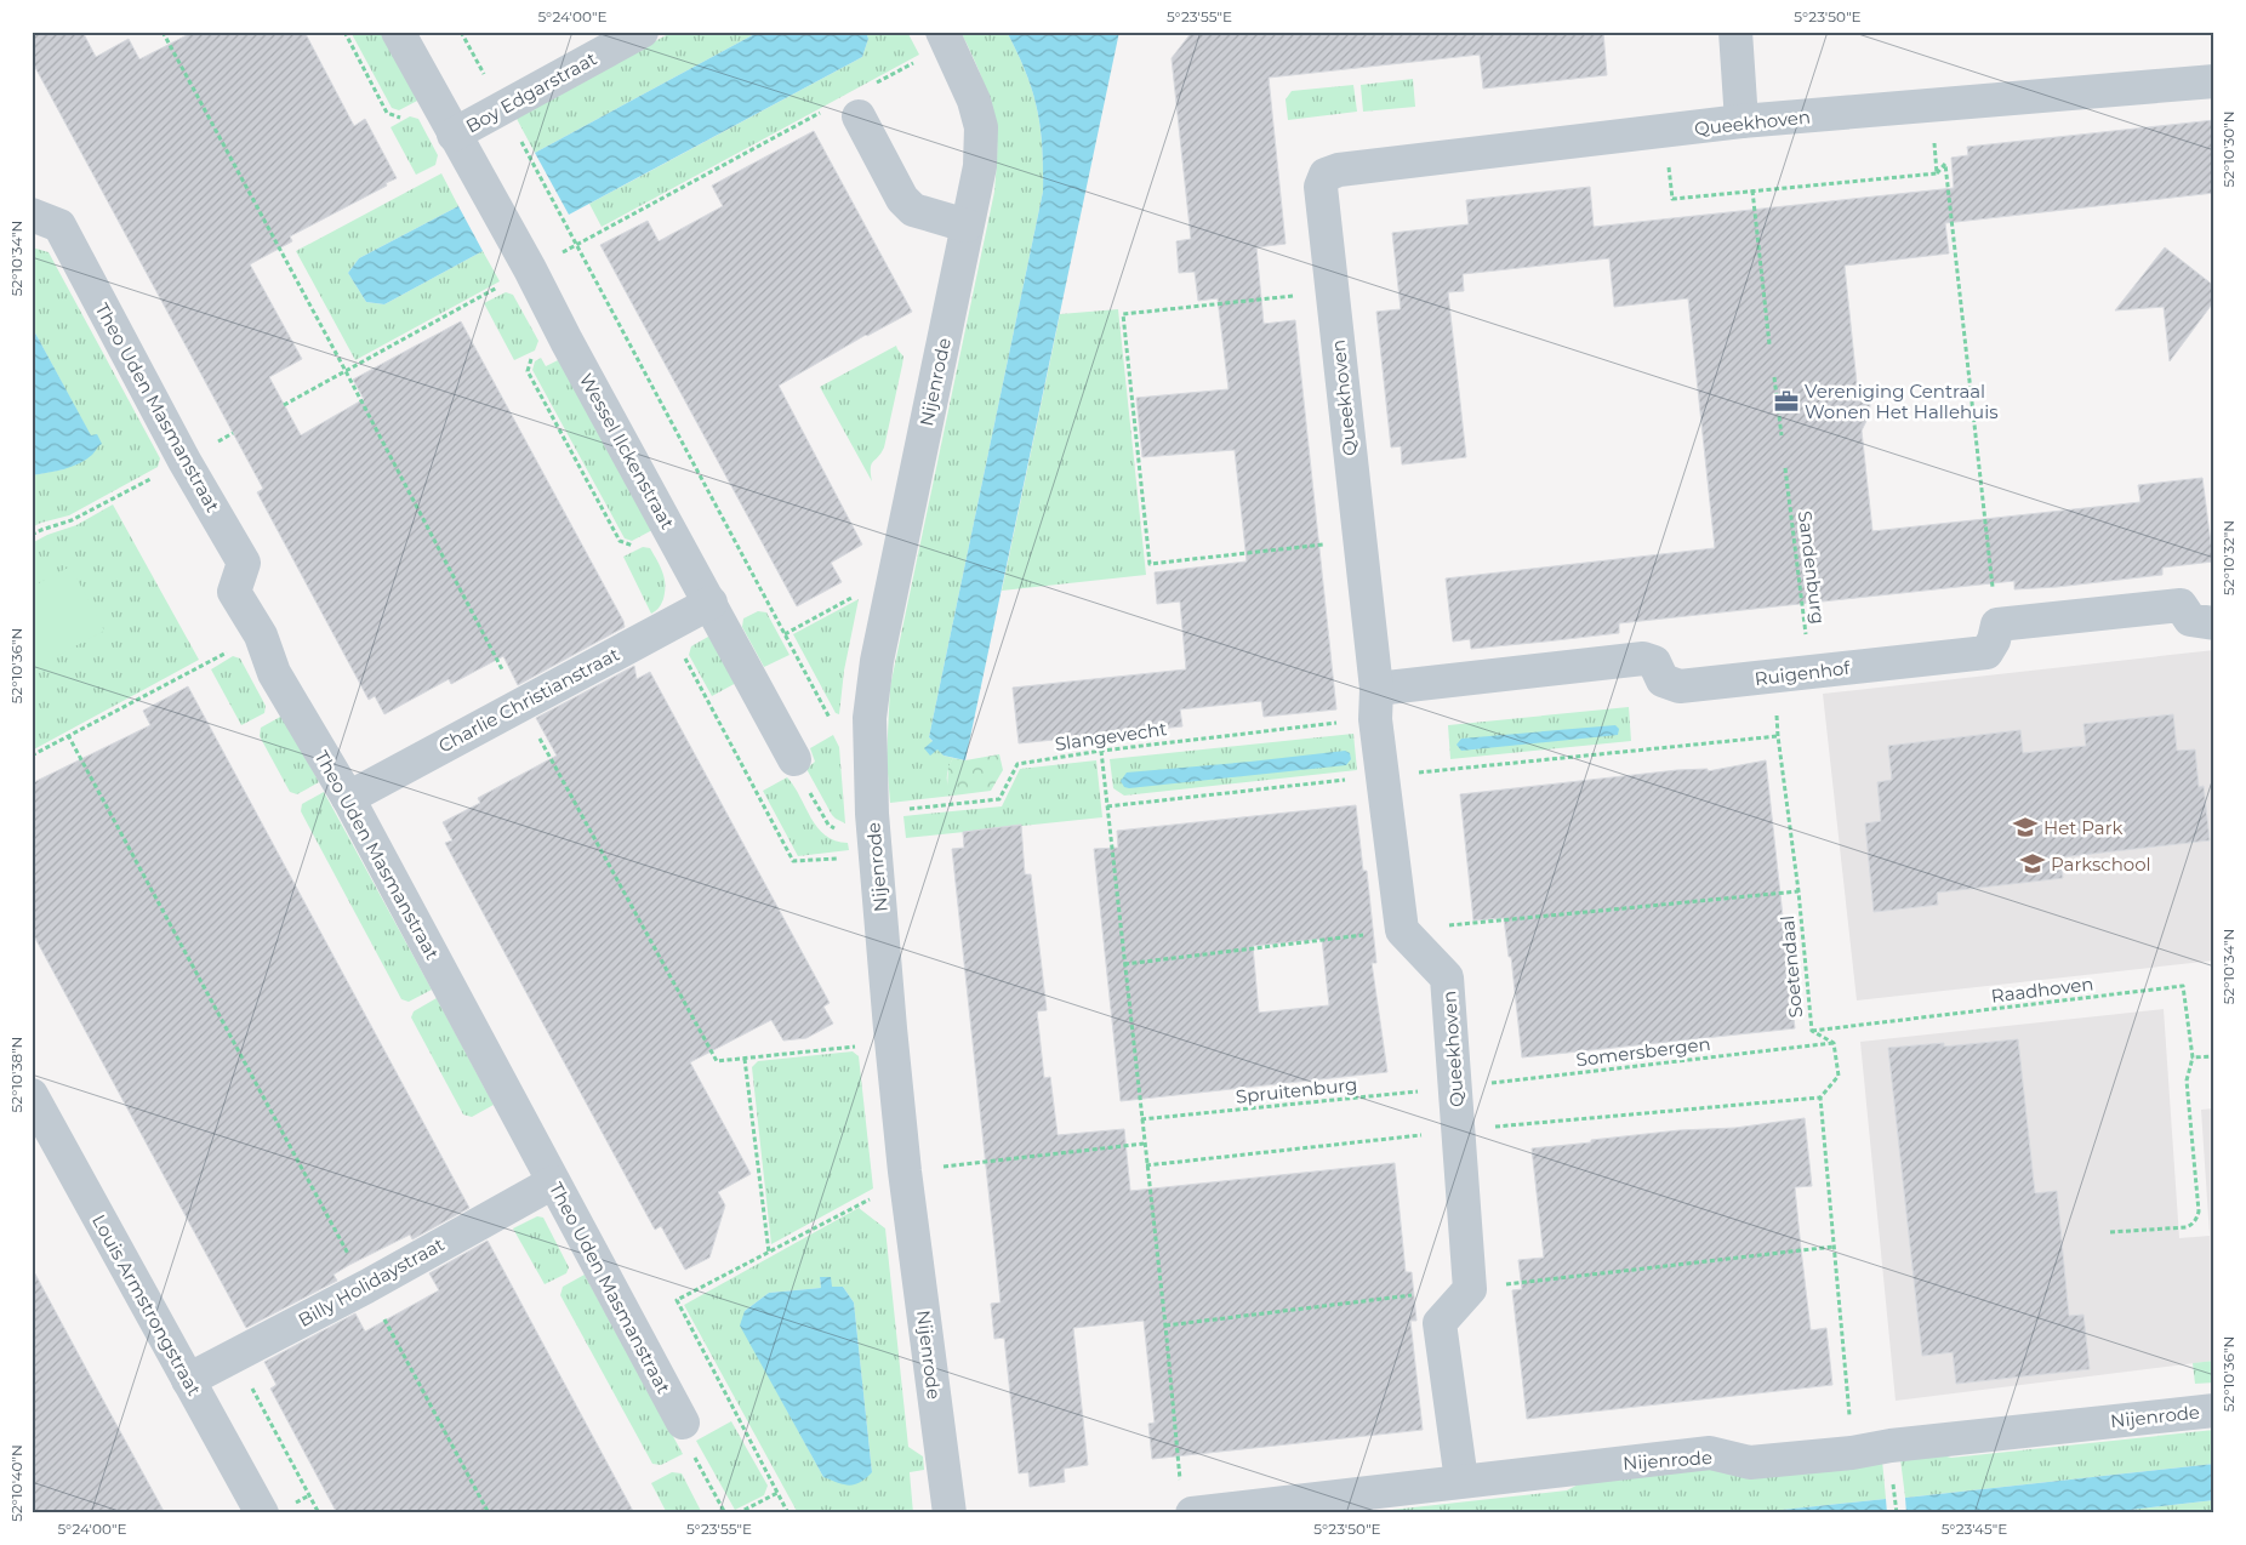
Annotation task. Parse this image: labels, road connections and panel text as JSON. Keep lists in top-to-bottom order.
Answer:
{
  "streets": {
    "street": [
      "Boy Edgarstraat",
      "Queekhoven",
      "Nijenrode",
      "Theo Uden Masmanstraat",
      "Wessel Ilckenstraat",
      "Ruigenhof",
      "Charlie Christianstraat",
      "Billy Holidaystraat",
      "Louis Armstrongstraat"
    ],
    "path": [
      "Sandenburg",
      "Slangevecht",
      "Soetendaal",
      "Raadhoven",
      "Somersbergen",
      "Spruitenburg"
    ]
  },
  "crossings": [
    ["Boy Edgarstraat", "Wessel Ilckenstraat"],
    ["Queekhoven", "Ruigenhof"],
    ["Queekhoven", "Slangevecht"],
    ["Queekhoven", "Somersbergen"],
    ["Queekhoven", "Spruitenburg"],
    ["Nijenrode", "Slangevecht"],
    ["Theo Uden Masmanstraat", "Charlie Christianstraat"],
    ["Theo Uden Masmanstraat", "Billy Holidaystraat"],
    ["Wessel Ilckenstraat", "Charlie Christianstraat"],
    ["Sandenburg", "Ruigenhof"],
    ["Ruigenhof", "Slangevecht"],
    ["Ruigenhof", "Soetendaal"],
    ["Soetendaal", "Raadhoven"],
    ["Soetendaal", "Somersbergen"],
    ["Somersbergen", "Spruitenburg"],
    ["Billy Holidaystraat", "Louis Armstrongstraat"]
  ],
  "places": {
    "office": ["Vereniging Centraal Wonen Het Hallehuis"],
    "school or university": ["Het Park", "Parkschool"]
  },
  "coordinates": [
    "5°24'00\"E",
    "5°23'55\"E",
    "5°23'50\"E",
    "52°10'30\"N",
    "52°10'34\"N",
    "52°10'32\"N",
    "52°10'36\"N",
    "52°10'38\"N",
    "52°10'40\"N",
    "5°23'45\"E"
  ]
}
